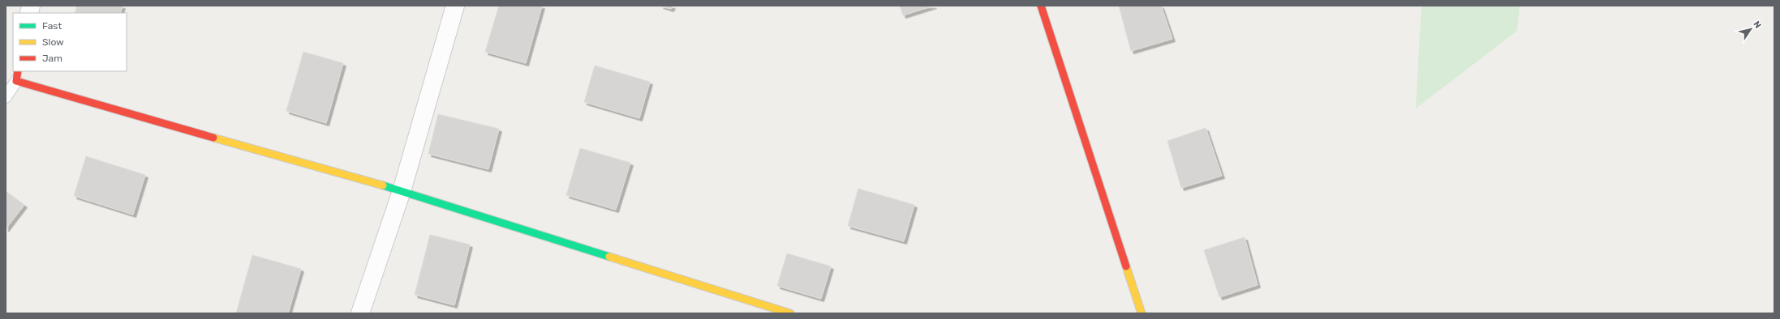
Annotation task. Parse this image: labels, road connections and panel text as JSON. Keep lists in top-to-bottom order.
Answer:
{
  "legend": ["Fast", "Slow", "Jam"],
  "north": "top right"
}
